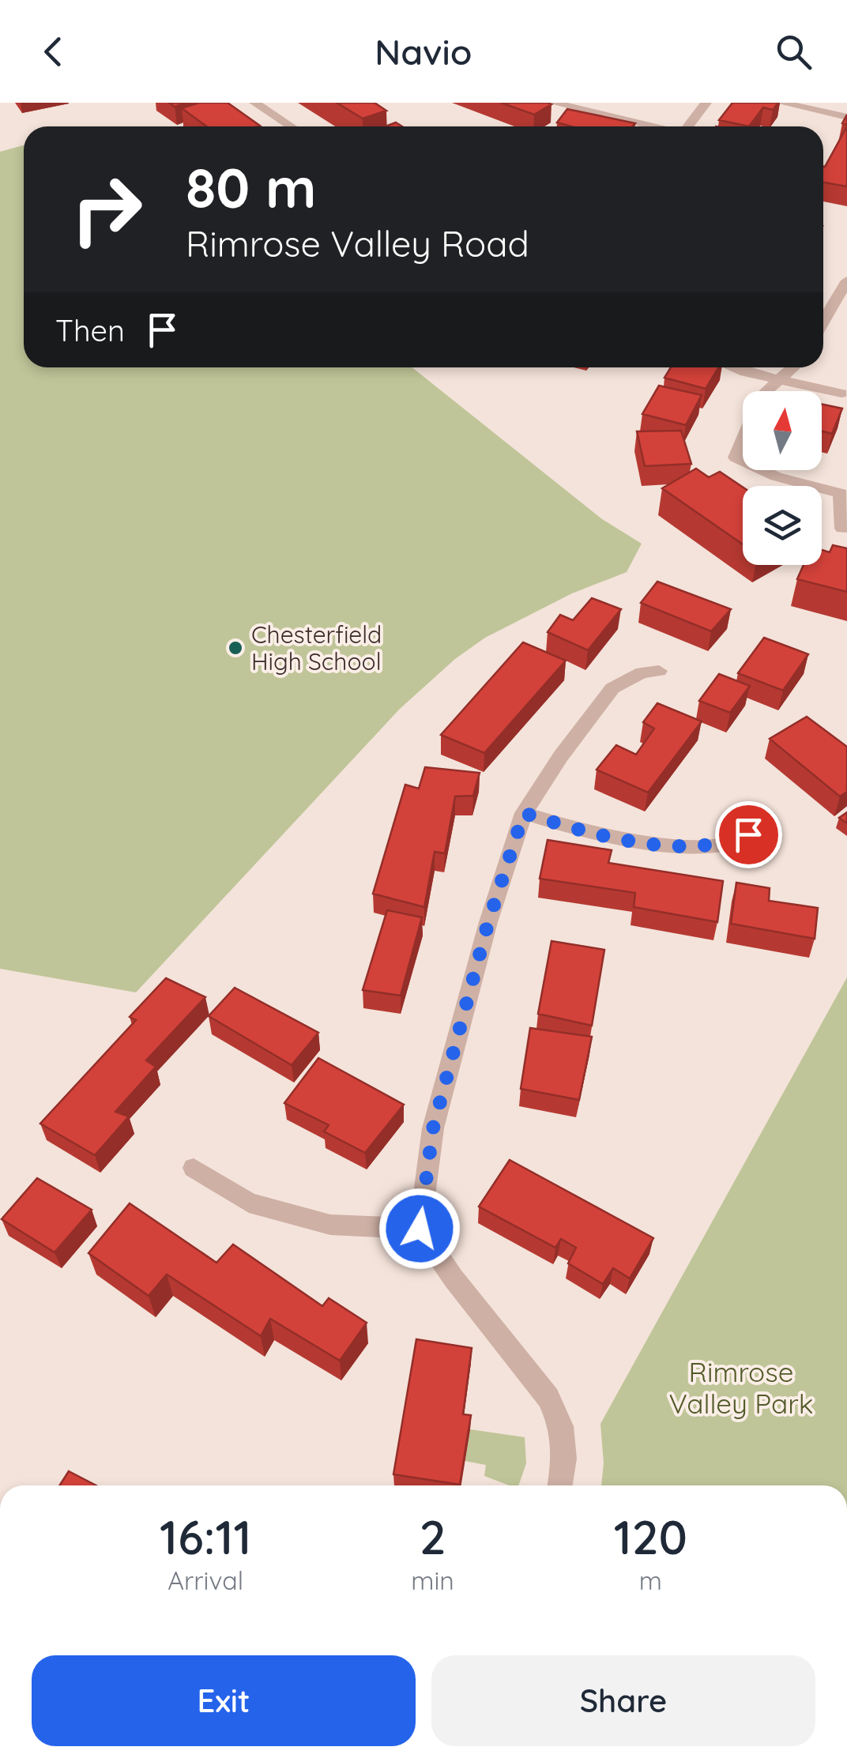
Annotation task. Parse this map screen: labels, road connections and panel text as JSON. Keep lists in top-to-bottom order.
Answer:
{
  "parks": ["Rimrose Valley Park"],
  "places": ["Chesterfield High School"],
  "north": "top",
  "page": {
    "header": "Navio",
    "turn": ["80 m", "Rimrose Valley Road"],
    "then": "Then",
    "eta": [
      "16:11",
      "Arrival",
      "2",
      "min",
      "120",
      "m"
    ],
    "buttons": ["Exit", "Share"]
  }
}
